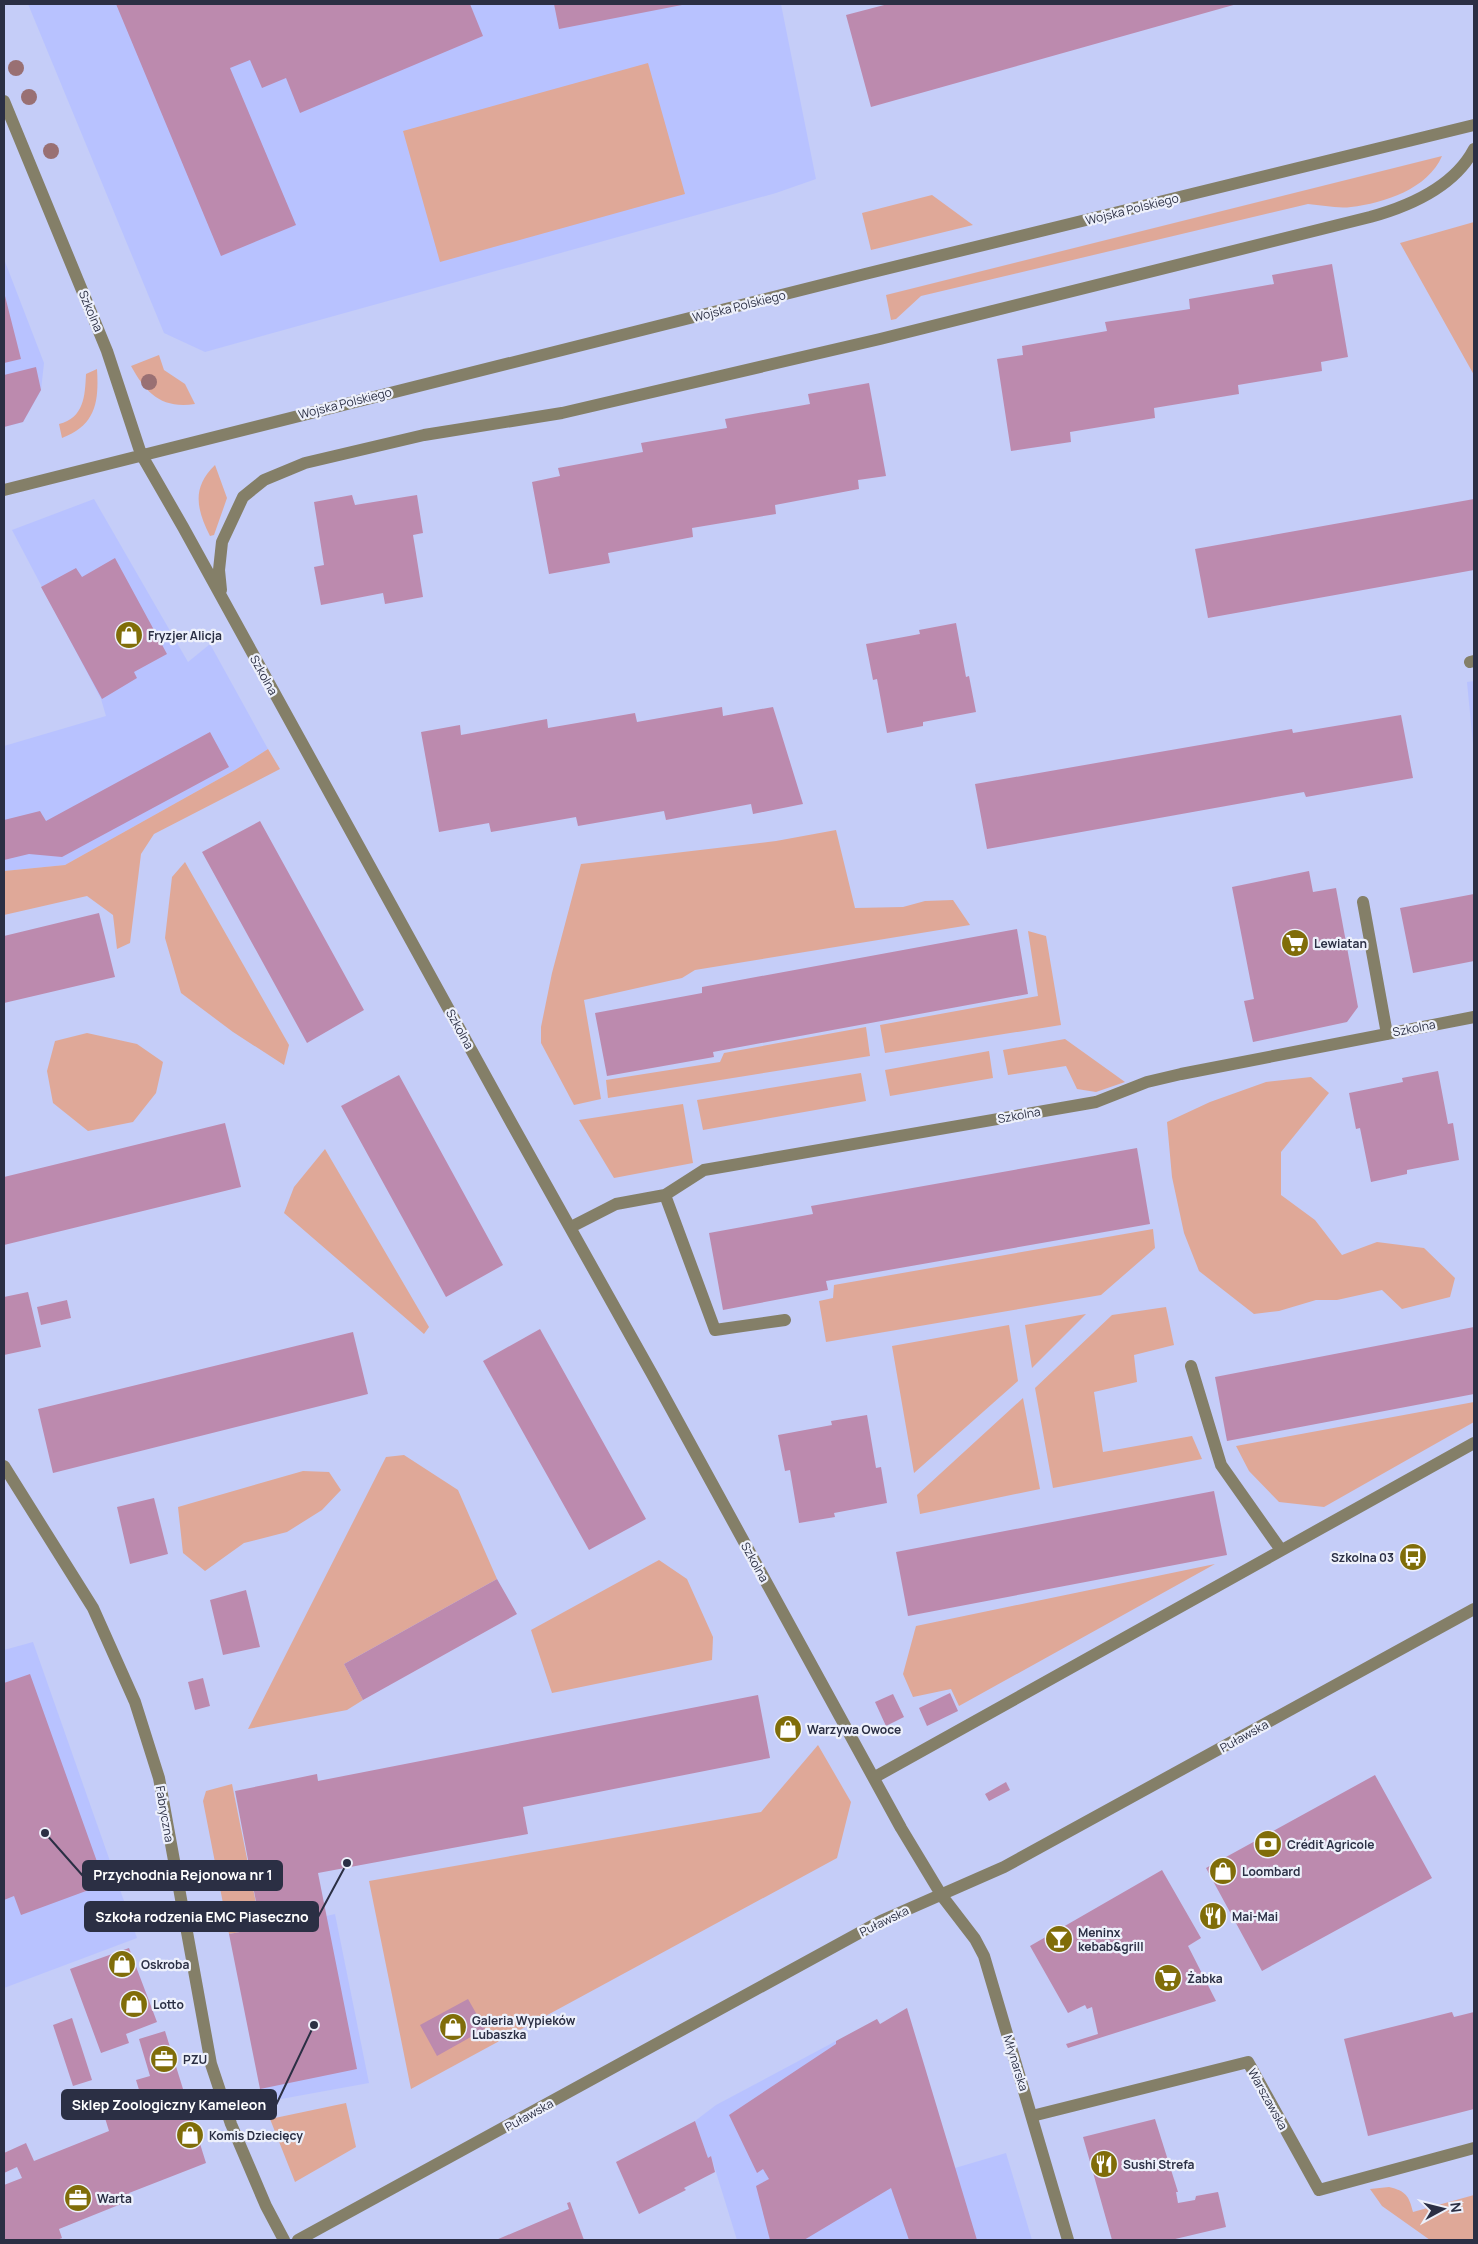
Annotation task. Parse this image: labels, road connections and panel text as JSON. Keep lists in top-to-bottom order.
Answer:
{
  "streets": {
    "street": [
      "Wojska Polskiego",
      "Szkolna",
      "Puławska",
      "Fabryczna",
      "Młynarska",
      "Warszawska"
    ]
  },
  "crossings": [
    ["Wojska Polskiego", "Szkolna"],
    ["Szkolna", "Puławska"],
    ["Szkolna", "Młynarska"],
    ["Puławska", "Młynarska"],
    ["Młynarska", "Warszawska"]
  ],
  "places": {
    "shop": [
      "Fryzjer Alicja",
      "Warzywa Owoce",
      "Loombard",
      "Oskroba",
      "Lotto",
      "Galeria Wypieków Lubaszka",
      "Komis Dziecięcy"
    ],
    "supermarket": ["Lewiatan", "Żabka"],
    "bus stop": ["Szkolna 03"],
    "other": ["Przychodnia Rejonowa nr 1", "Szkoła rodzenia EMC Piaseczno", "Sklep Zoologiczny Kameleon"],
    "bank": ["Crédit Agricole"],
    "restaurant": ["Mai-Mai", "Sushi Strefa"],
    "bar": ["Meninx kebab&grill"],
    "office": ["PZU", "Warta"]
  },
  "north": "right"
}
